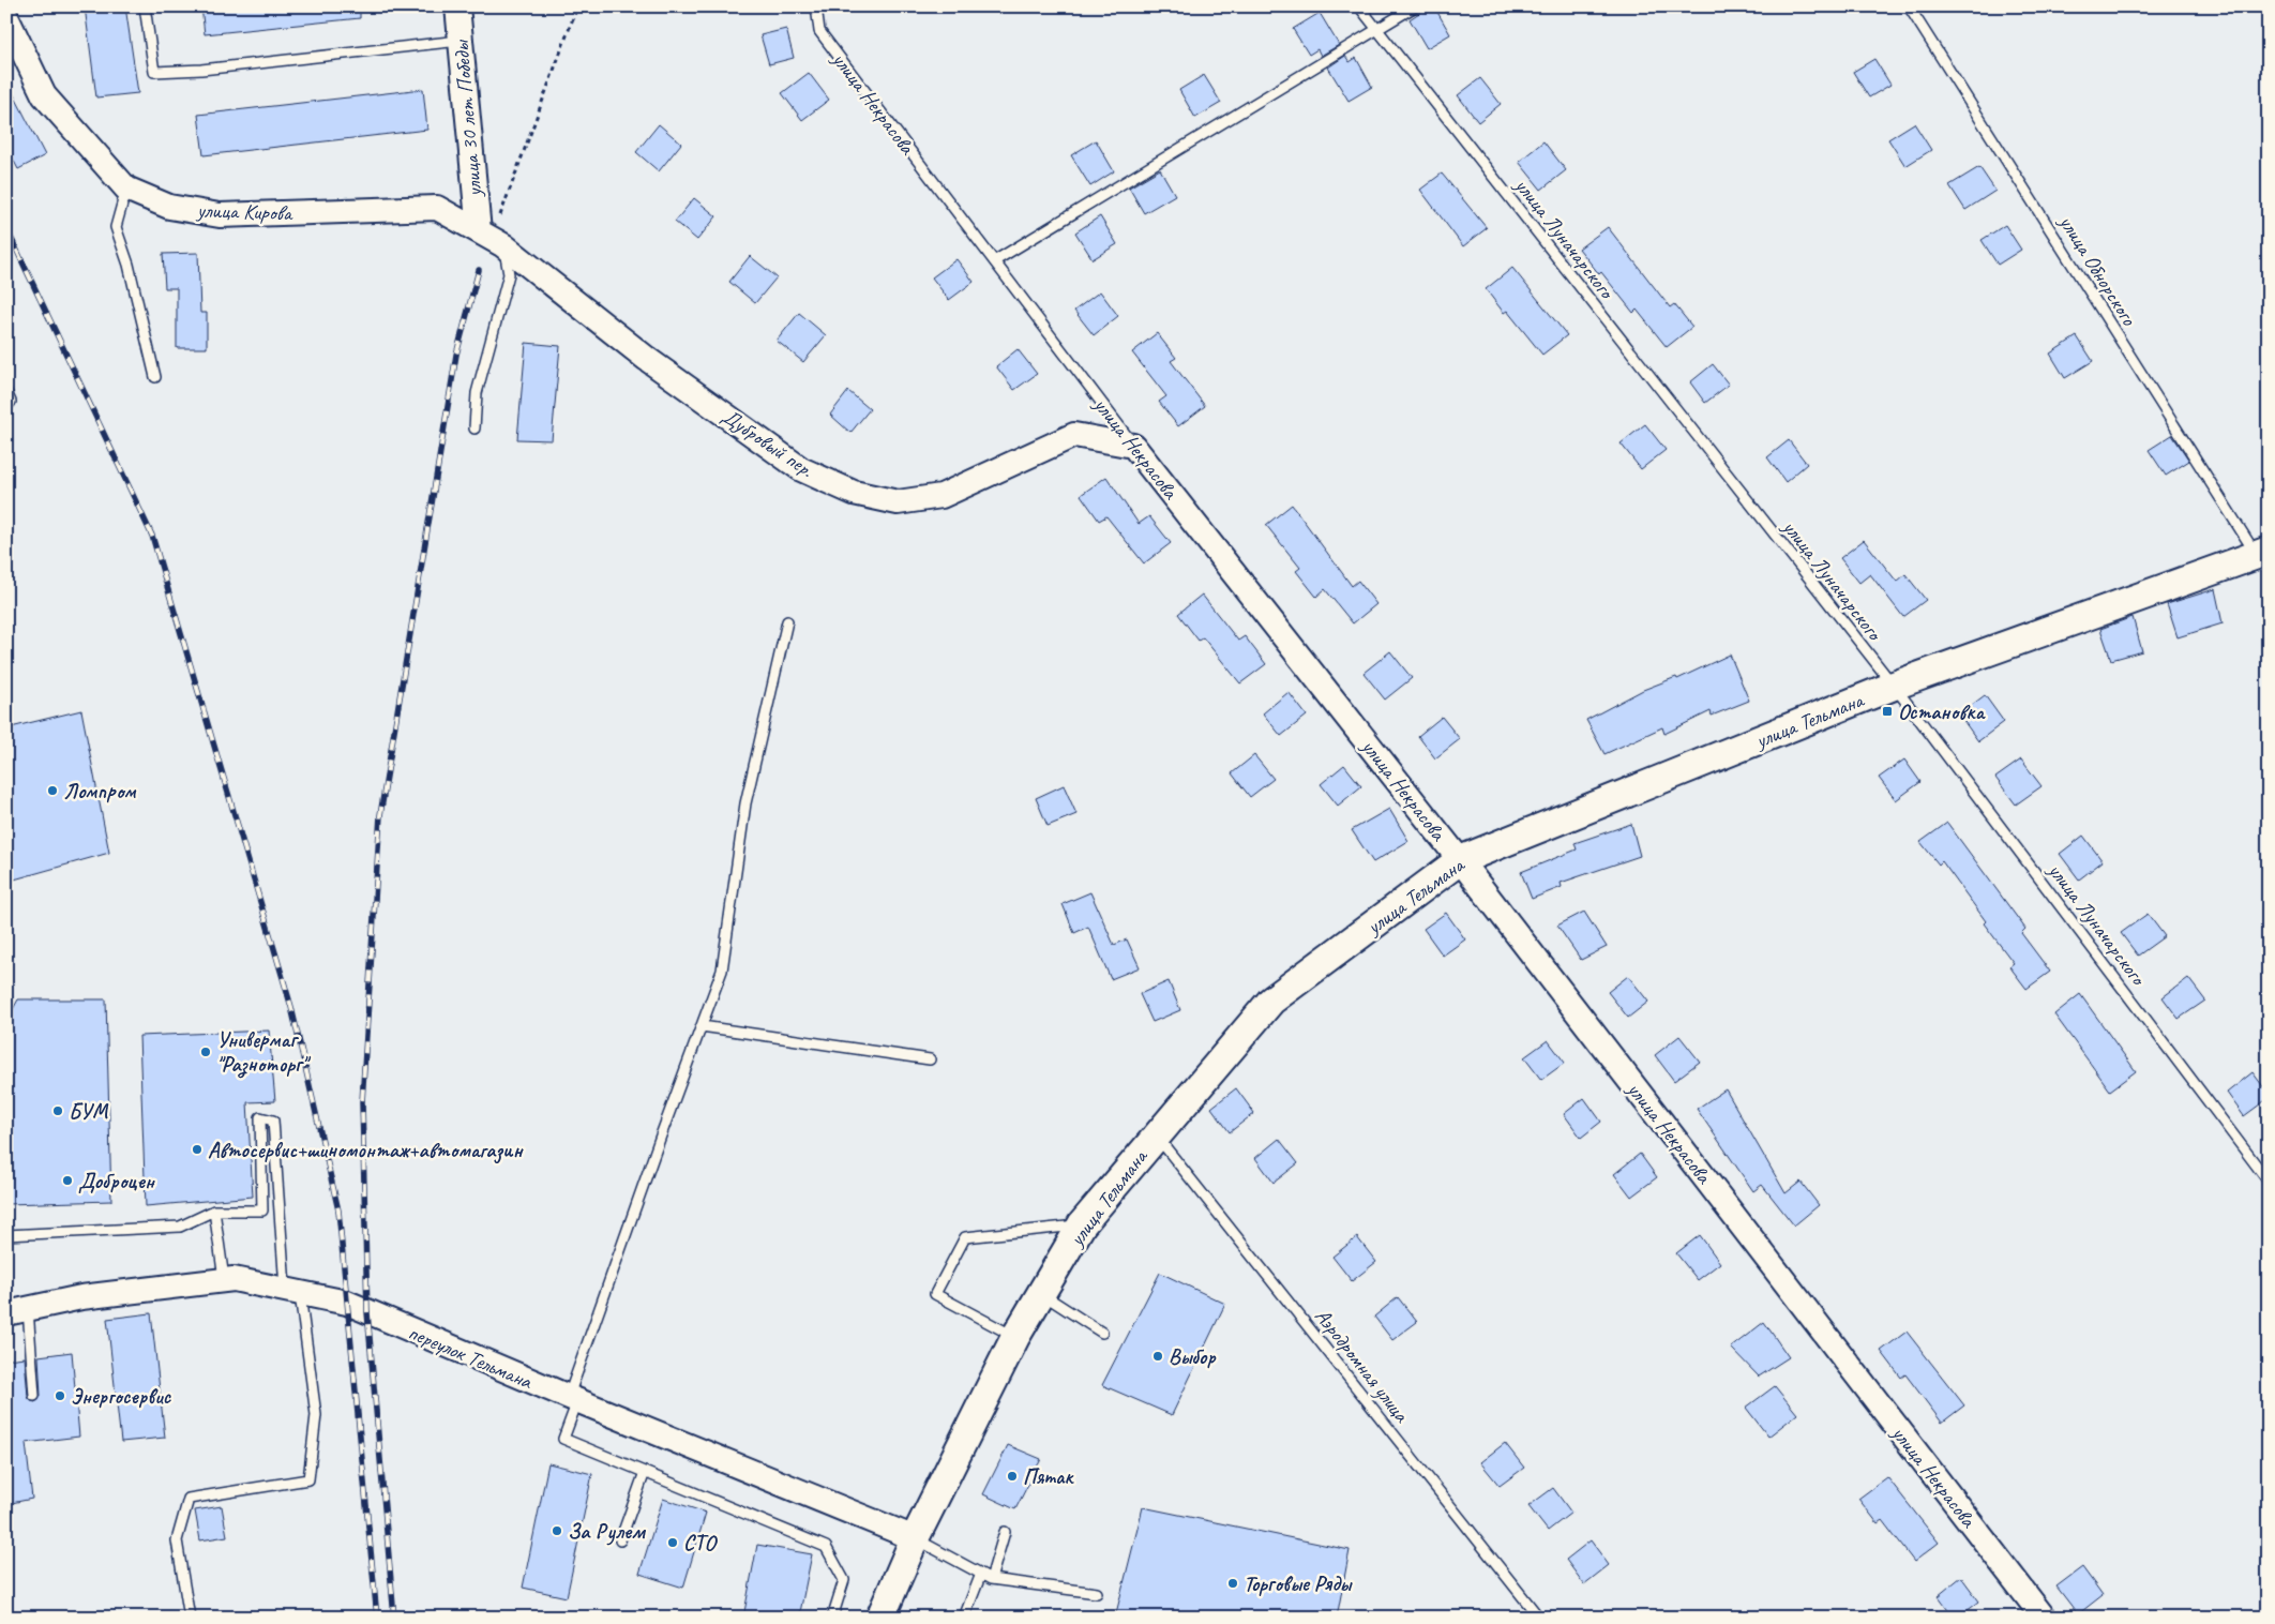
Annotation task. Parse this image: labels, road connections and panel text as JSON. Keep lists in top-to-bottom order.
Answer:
{
  "streets": {
    "main road": ["улица Тельмана"],
    "street": [
      "улица Некрасова",
      "улица 30 лет Победы",
      "улица Кирова",
      "Дубровый пер.",
      "переулок Тельмана"
    ],
    "lane": ["улица Луначарского", "улица Обнорского", "Аэродромная улица"]
  },
  "crossings": [
    ["улица Некрасова", "Дубровый пер."],
    ["улица Некрасова", "улица Тельмана"],
    ["улица 30 лет Победы", "улица Кирова"],
    ["улица 30 лет Победы", "Дубровый пер."],
    ["улица Кирова", "Дубровый пер."],
    ["улица Луначарского", "улица Тельмана"],
    ["улица Обнорского", "улица Тельмана"],
    ["улица Тельмана", "переулок Тельмана"],
    ["улица Тельмана", "Аэродромная улица"]
  ],
  "places": {
    "transit": ["Остановка"],
    "other": [
      "Ломпром",
      "Универмаг \"Разноторг\"",
      "БУМ",
      "Автосервис+шиномонтаж+автомагазин",
      "Доброцен",
      "Выбор",
      "Энергосервис",
      "Пятак",
      "За Рулем",
      "СТО",
      "Торговые Ряды"
    ]
  }
}
